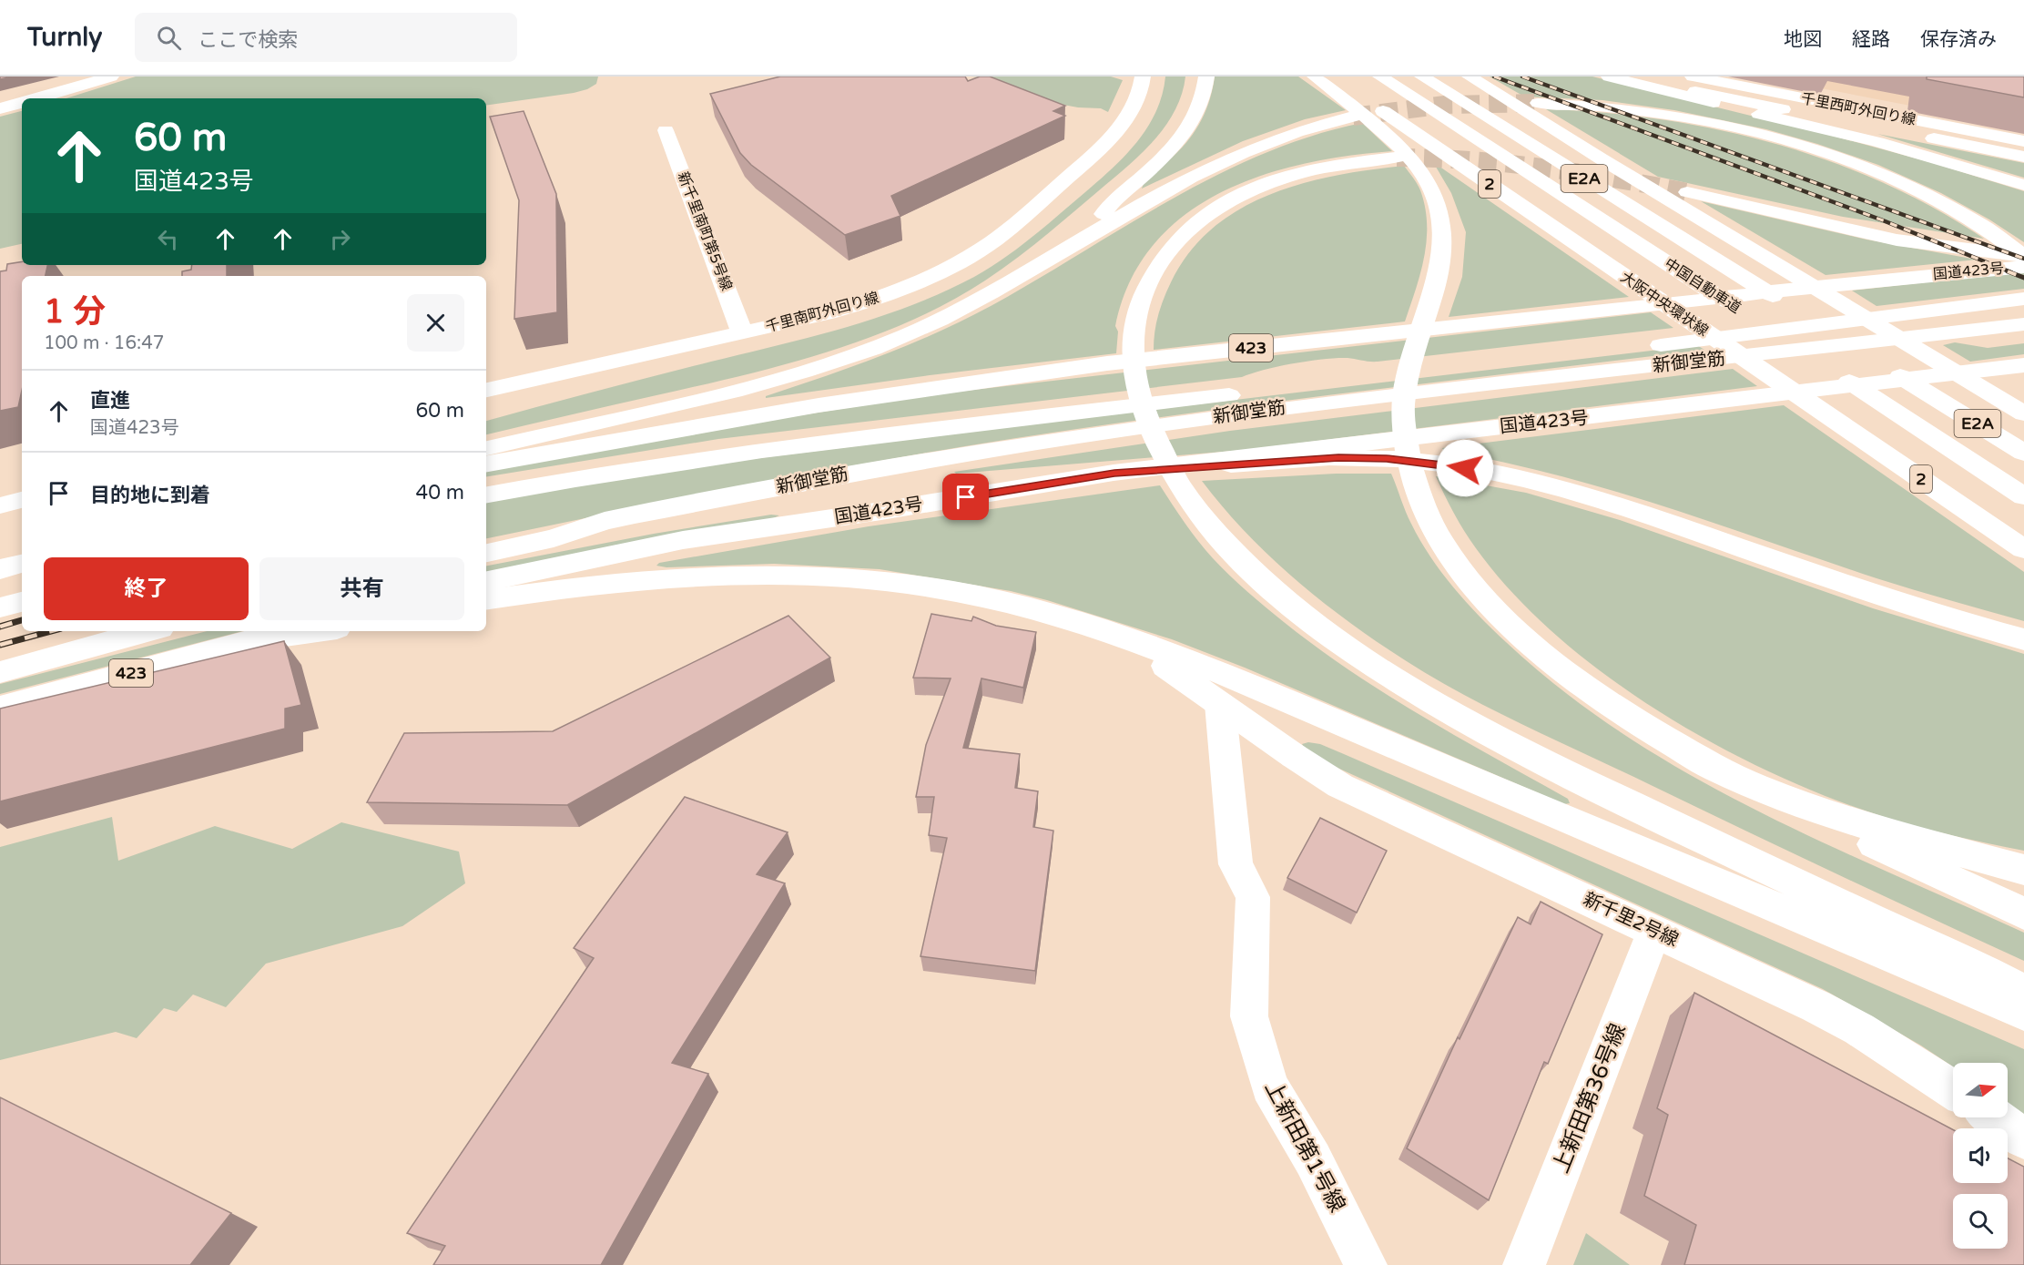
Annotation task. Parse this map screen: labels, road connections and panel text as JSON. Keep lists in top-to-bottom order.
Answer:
{
  "streets": {
    "main road": [
      "千里西町外回り線",
      "E2A",
      "2",
      "新千里南町第5号線",
      "国道423号",
      "中国自動車道",
      "大阪中央環状線",
      "千里南町外回り線",
      "423",
      "新御堂筋",
      "新千里2号線",
      "上新田第36号線",
      "上新田第1号線"
    ]
  },
  "crossings": [
    ["新千里南町第5号線", "千里南町外回り線"],
    ["新千里2号線", "上新田第36号線"],
    ["新千里2号線", "上新田第1号線"]
  ],
  "north": "right",
  "page": {
    "header": "Turnly",
    "search": "ここで検索",
    "nav": ["地図", "経路", "保存済み"],
    "turn": ["60 m", "国道423号"],
    "heading": ["1 分", "100 m · 16:47"],
    "list": [
      {
        "name": "直進",
        "note": "国道423号",
        "value": "60 m"
      },
      {
        "name": "目的地に到着",
        "value": "40 m"
      }
    ],
    "buttons": ["終了", "共有"]
  }
}
